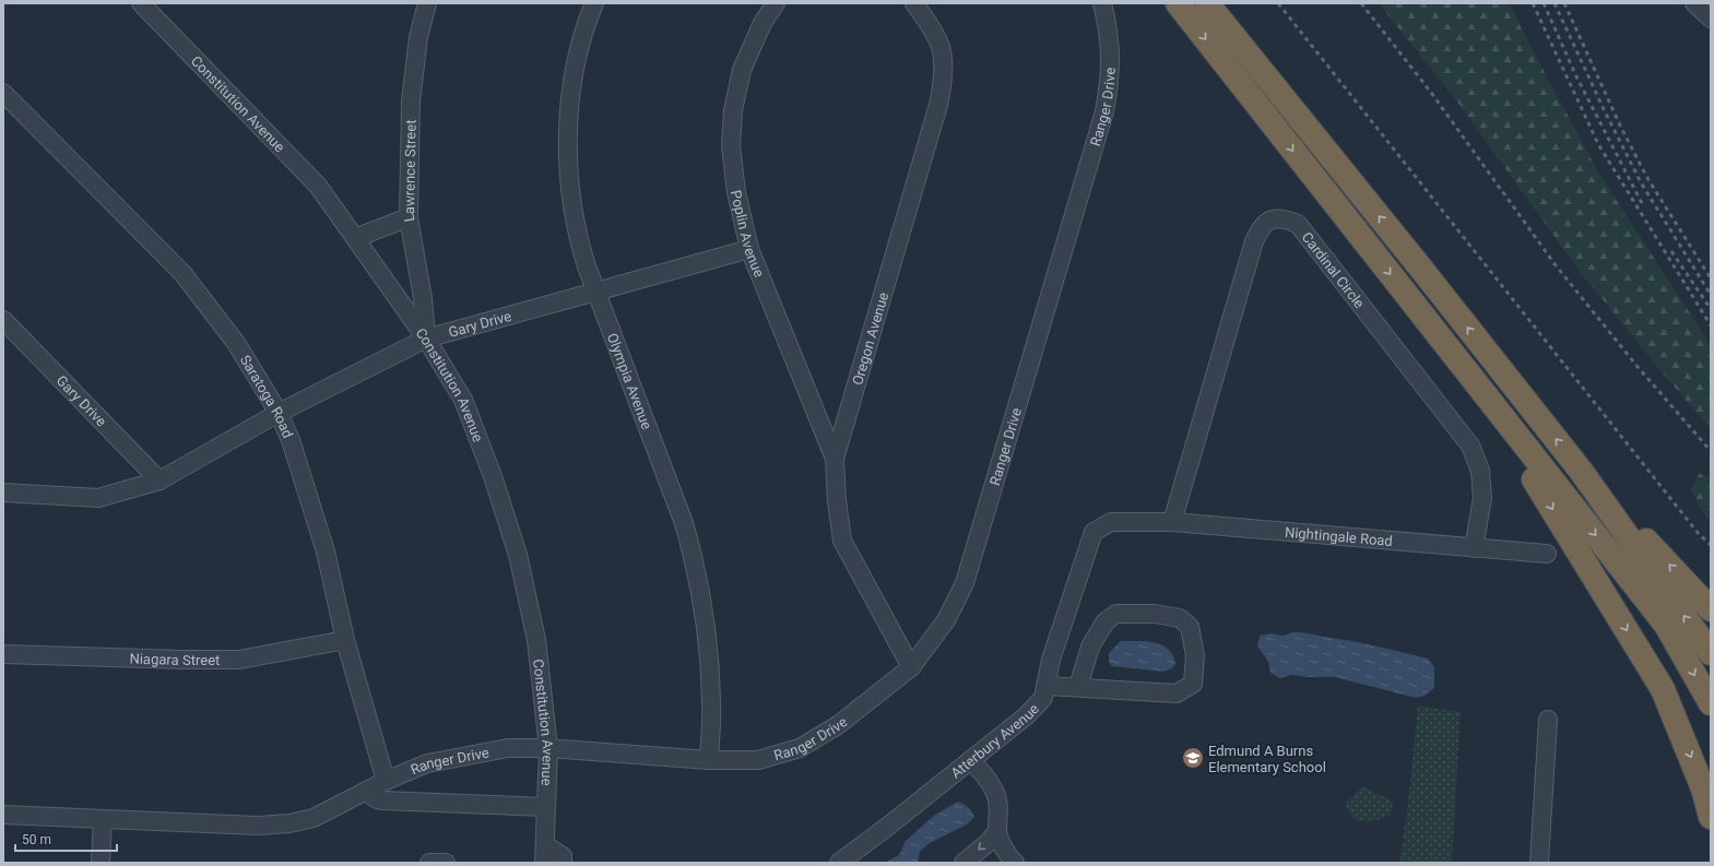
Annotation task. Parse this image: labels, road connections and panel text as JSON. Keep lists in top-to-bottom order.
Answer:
{
  "streets": {
    "street": [
      "Constitution Avenue",
      "Ranger Drive",
      "Lawrence Street",
      "Poplin Avenue",
      "Cardinal Circle",
      "Gary Drive",
      "Oregon Avenue",
      "Olympia Avenue",
      "Saratoga Road",
      "Nightingale Road",
      "Niagara Street",
      "Atterbury Avenue"
    ]
  },
  "crossings": [
    ["Constitution Avenue", "Ranger Drive"],
    ["Constitution Avenue", "Lawrence Street"],
    ["Constitution Avenue", "Gary Drive"],
    ["Ranger Drive", "Oregon Avenue"],
    ["Ranger Drive", "Olympia Avenue"],
    ["Ranger Drive", "Saratoga Road"],
    ["Lawrence Street", "Gary Drive"],
    ["Poplin Avenue", "Gary Drive"],
    ["Poplin Avenue", "Oregon Avenue"],
    ["Cardinal Circle", "Nightingale Road"],
    ["Gary Drive", "Olympia Avenue"],
    ["Gary Drive", "Saratoga Road"],
    ["Saratoga Road", "Niagara Street"],
    ["Nightingale Road", "Atterbury Avenue"]
  ],
  "places": {
    "school or university": ["Edmund A Burns Elementary School"]
  },
  "scale_bar": "50 m"
}
